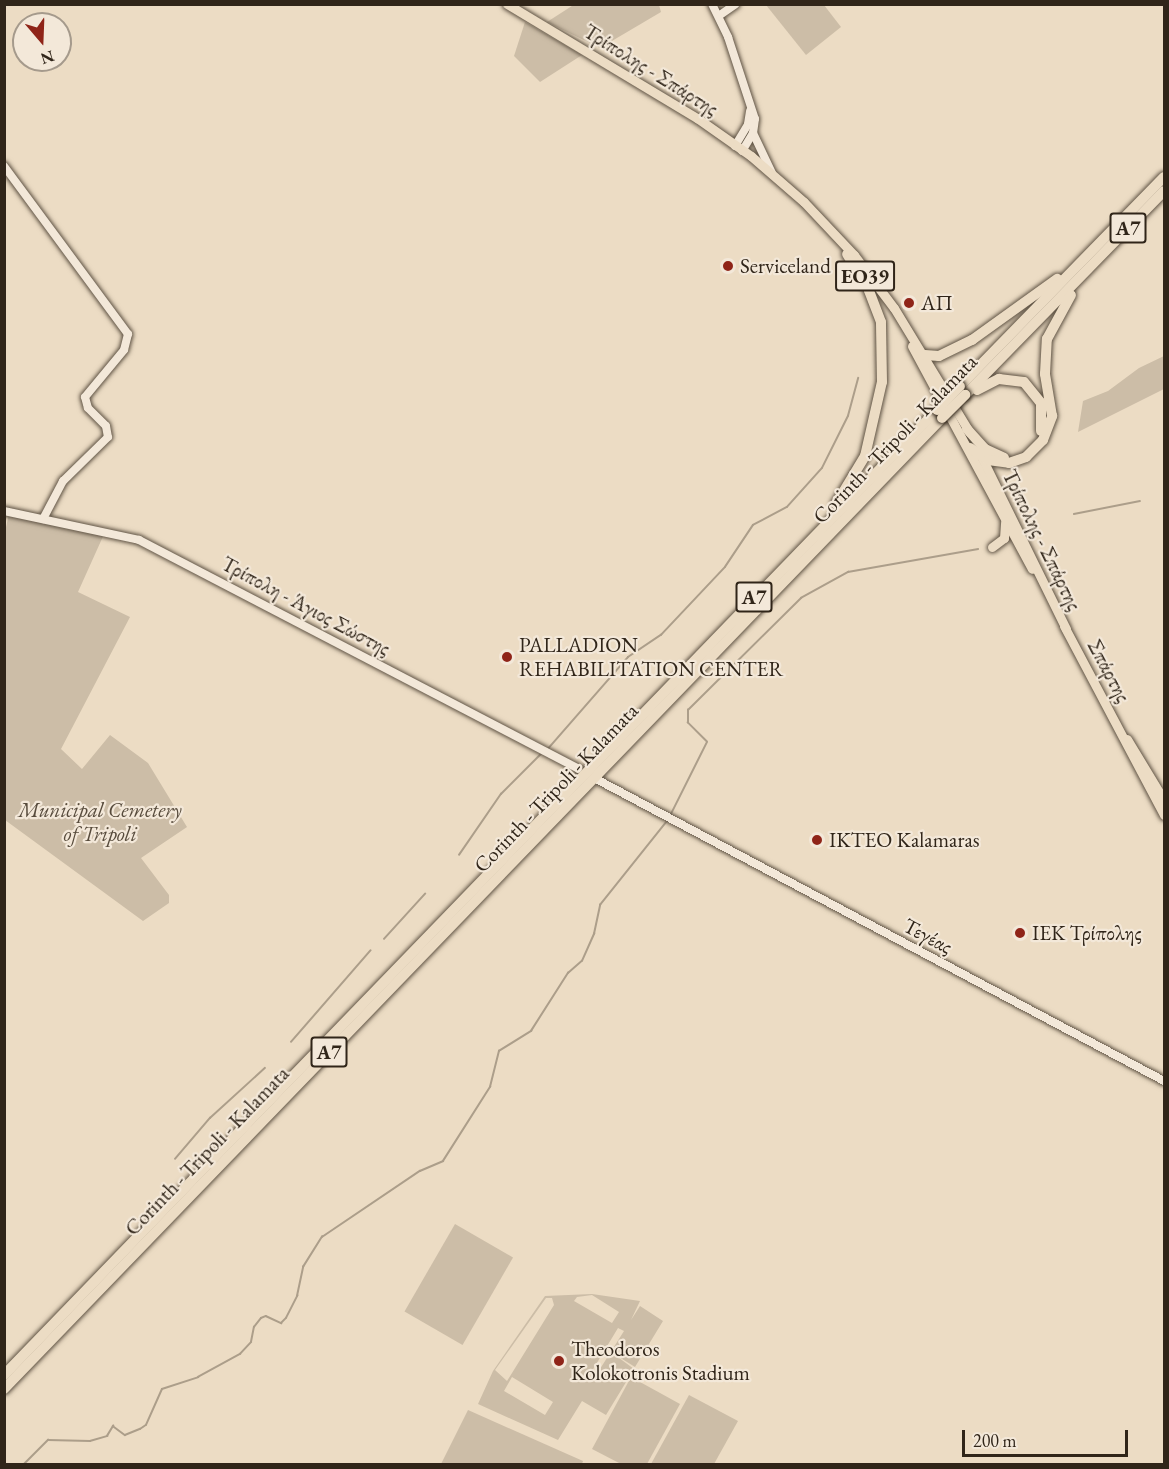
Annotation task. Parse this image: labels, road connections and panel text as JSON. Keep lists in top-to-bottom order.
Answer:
{
  "streets": {
    "highway": ["Α7", "Corinth - Tripoli - Kalamata"],
    "main road": [
      "Τρίπολης - Σπάρτης",
      "ΕΟ39",
      "Τρίπολη - Άγιος Σώστης",
      "Σπάρτης",
      "Τεγέας"
    ]
  },
  "crossings": [
    ["Τρίπολης - Σπάρτης", "Σπάρτης"]
  ],
  "parks": ["Municipal Cemetery of Tripoli"],
  "places": [
    "Serviceland",
    "ΑΠ",
    "PALLADION REHABILITATION CENTER",
    "IKTEO Kalamaras",
    "ΙΕΚ Τρίπολης",
    "Theodoros Kolokotronis Stadium"
  ],
  "scale_bar": "200 m",
  "north": "bottom"
}
